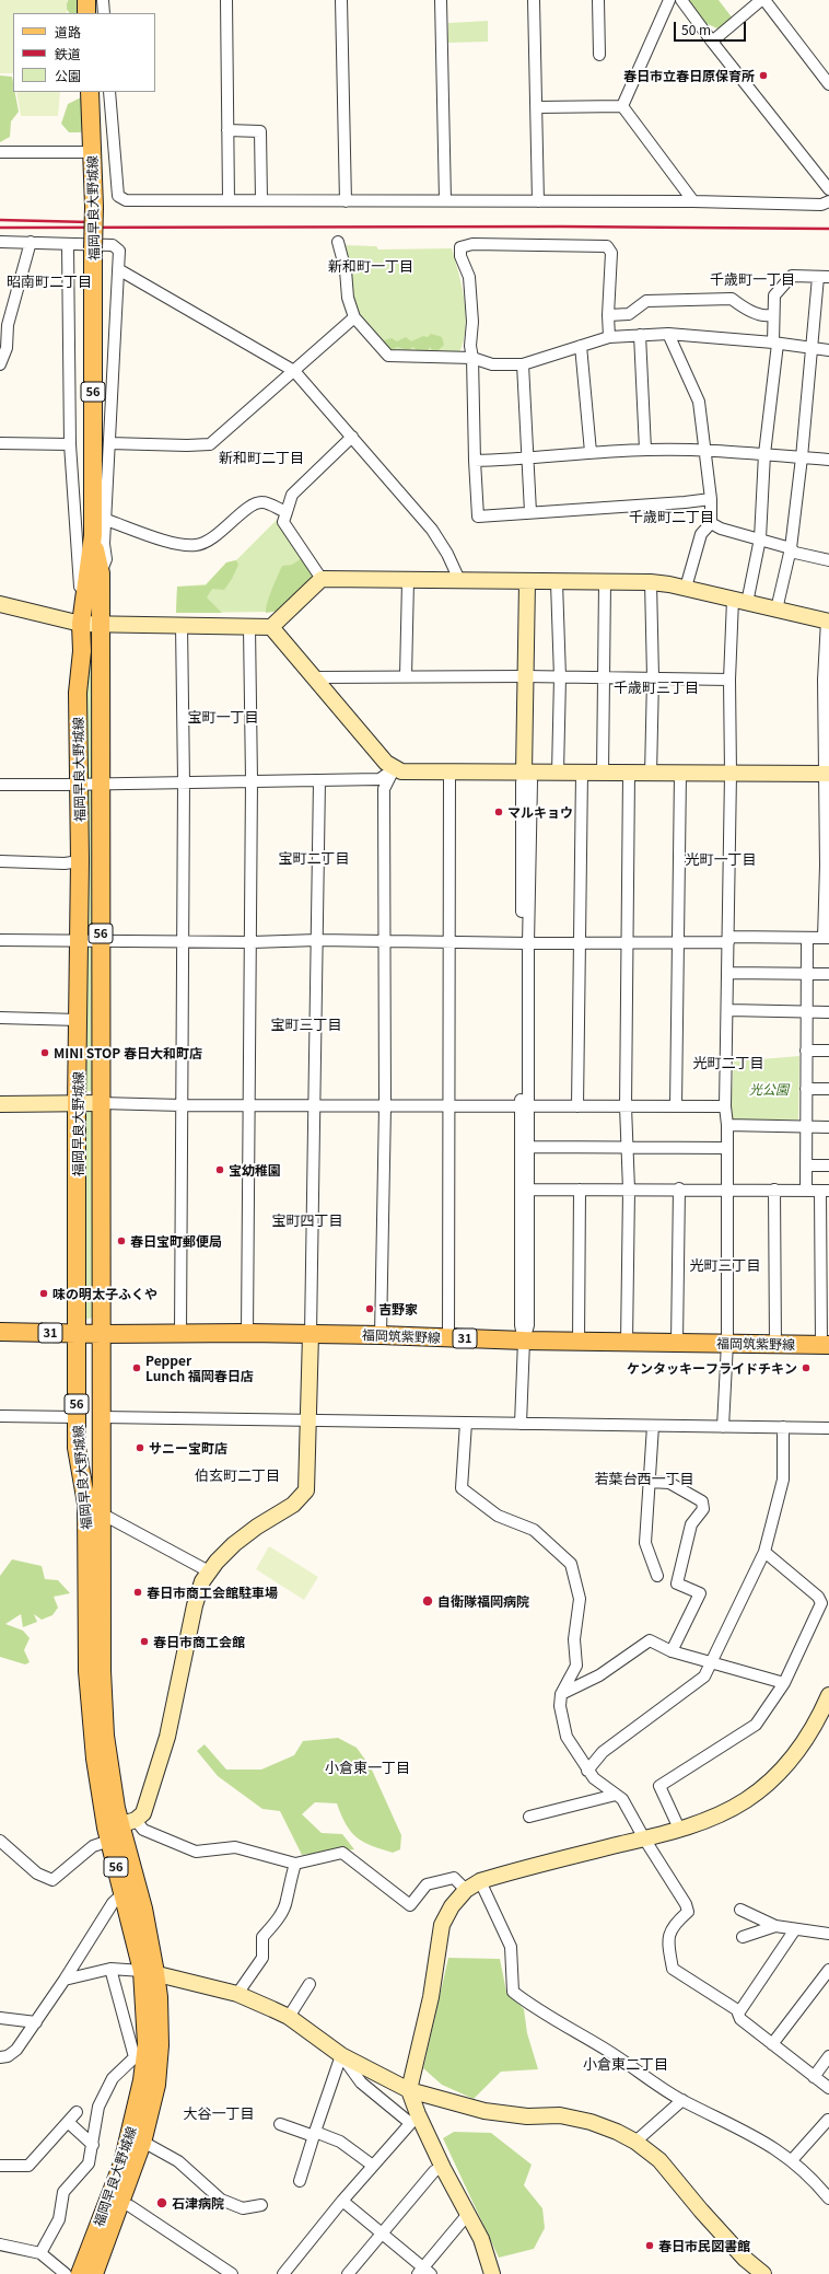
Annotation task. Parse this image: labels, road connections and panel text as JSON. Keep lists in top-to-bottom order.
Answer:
{
  "streets": {
    "main road": [
      "福岡早良大野城線",
      "56",
      "31",
      "福岡筑紫野線"
    ]
  },
  "crossings": [
    ["福岡早良大野城線", "福岡筑紫野線"]
  ],
  "districts": [
    "新和町一丁目",
    "千歳町一丁目",
    "昭南町二丁目",
    "新和町二丁目",
    "千歳町二丁目",
    "千歳町三丁目",
    "宝町一丁目",
    "宝町二丁目",
    "光町一丁目",
    "宝町三丁目",
    "光町二丁目",
    "宝町四丁目",
    "光町三丁目",
    "伯玄町二丁目",
    "若葉台西一丁目",
    "小倉東一丁目",
    "小倉東二丁目",
    "大谷一丁目"
  ],
  "parks": ["光公園"],
  "places": [
    "春日市立春日原保育所",
    "マルキョウ",
    "MINI STOP 春日大和町店",
    "宝幼稚園",
    "春日宝町郵便局",
    "味の明太子ふくや",
    "吉野家",
    "Pepper Lunch 福岡春日店",
    "ケンタッキーフライドチキン",
    "サニー宝町店",
    "春日市商工会館駐車場",
    "自衛隊福岡病院",
    "春日市商工会館",
    "石津病院",
    "春日市民図書館"
  ],
  "legend": ["道路", "鉄道", "公園"],
  "scale_bar": "50 m"
}
